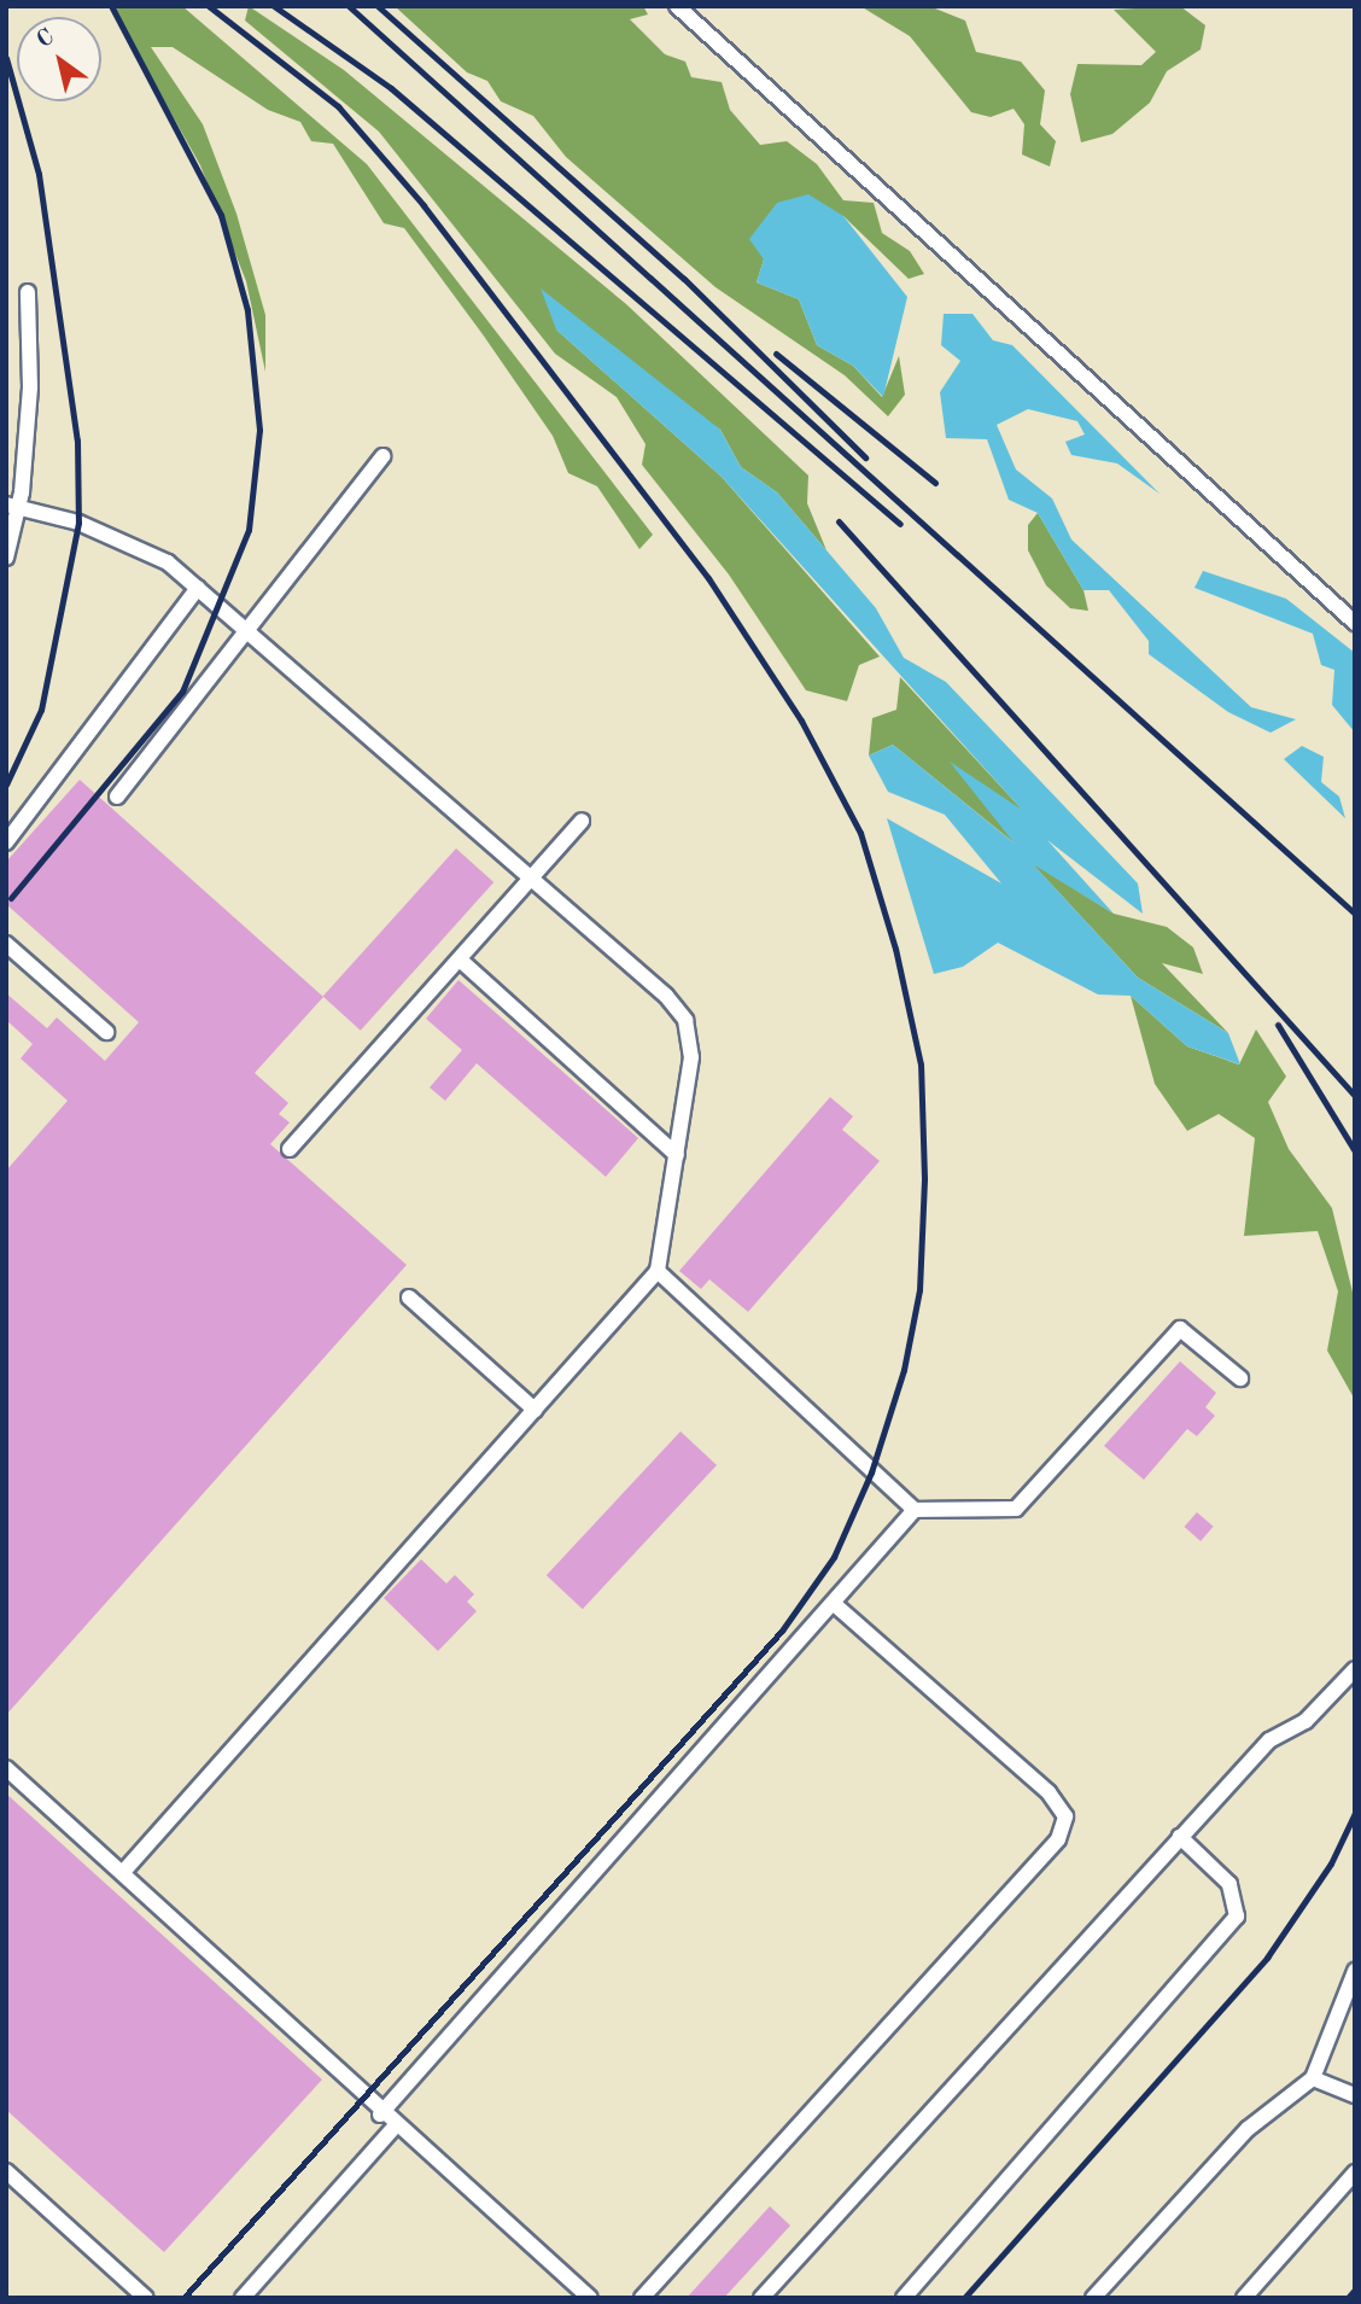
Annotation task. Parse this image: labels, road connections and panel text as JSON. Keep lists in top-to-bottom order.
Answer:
{
  "north": "top left"
}
